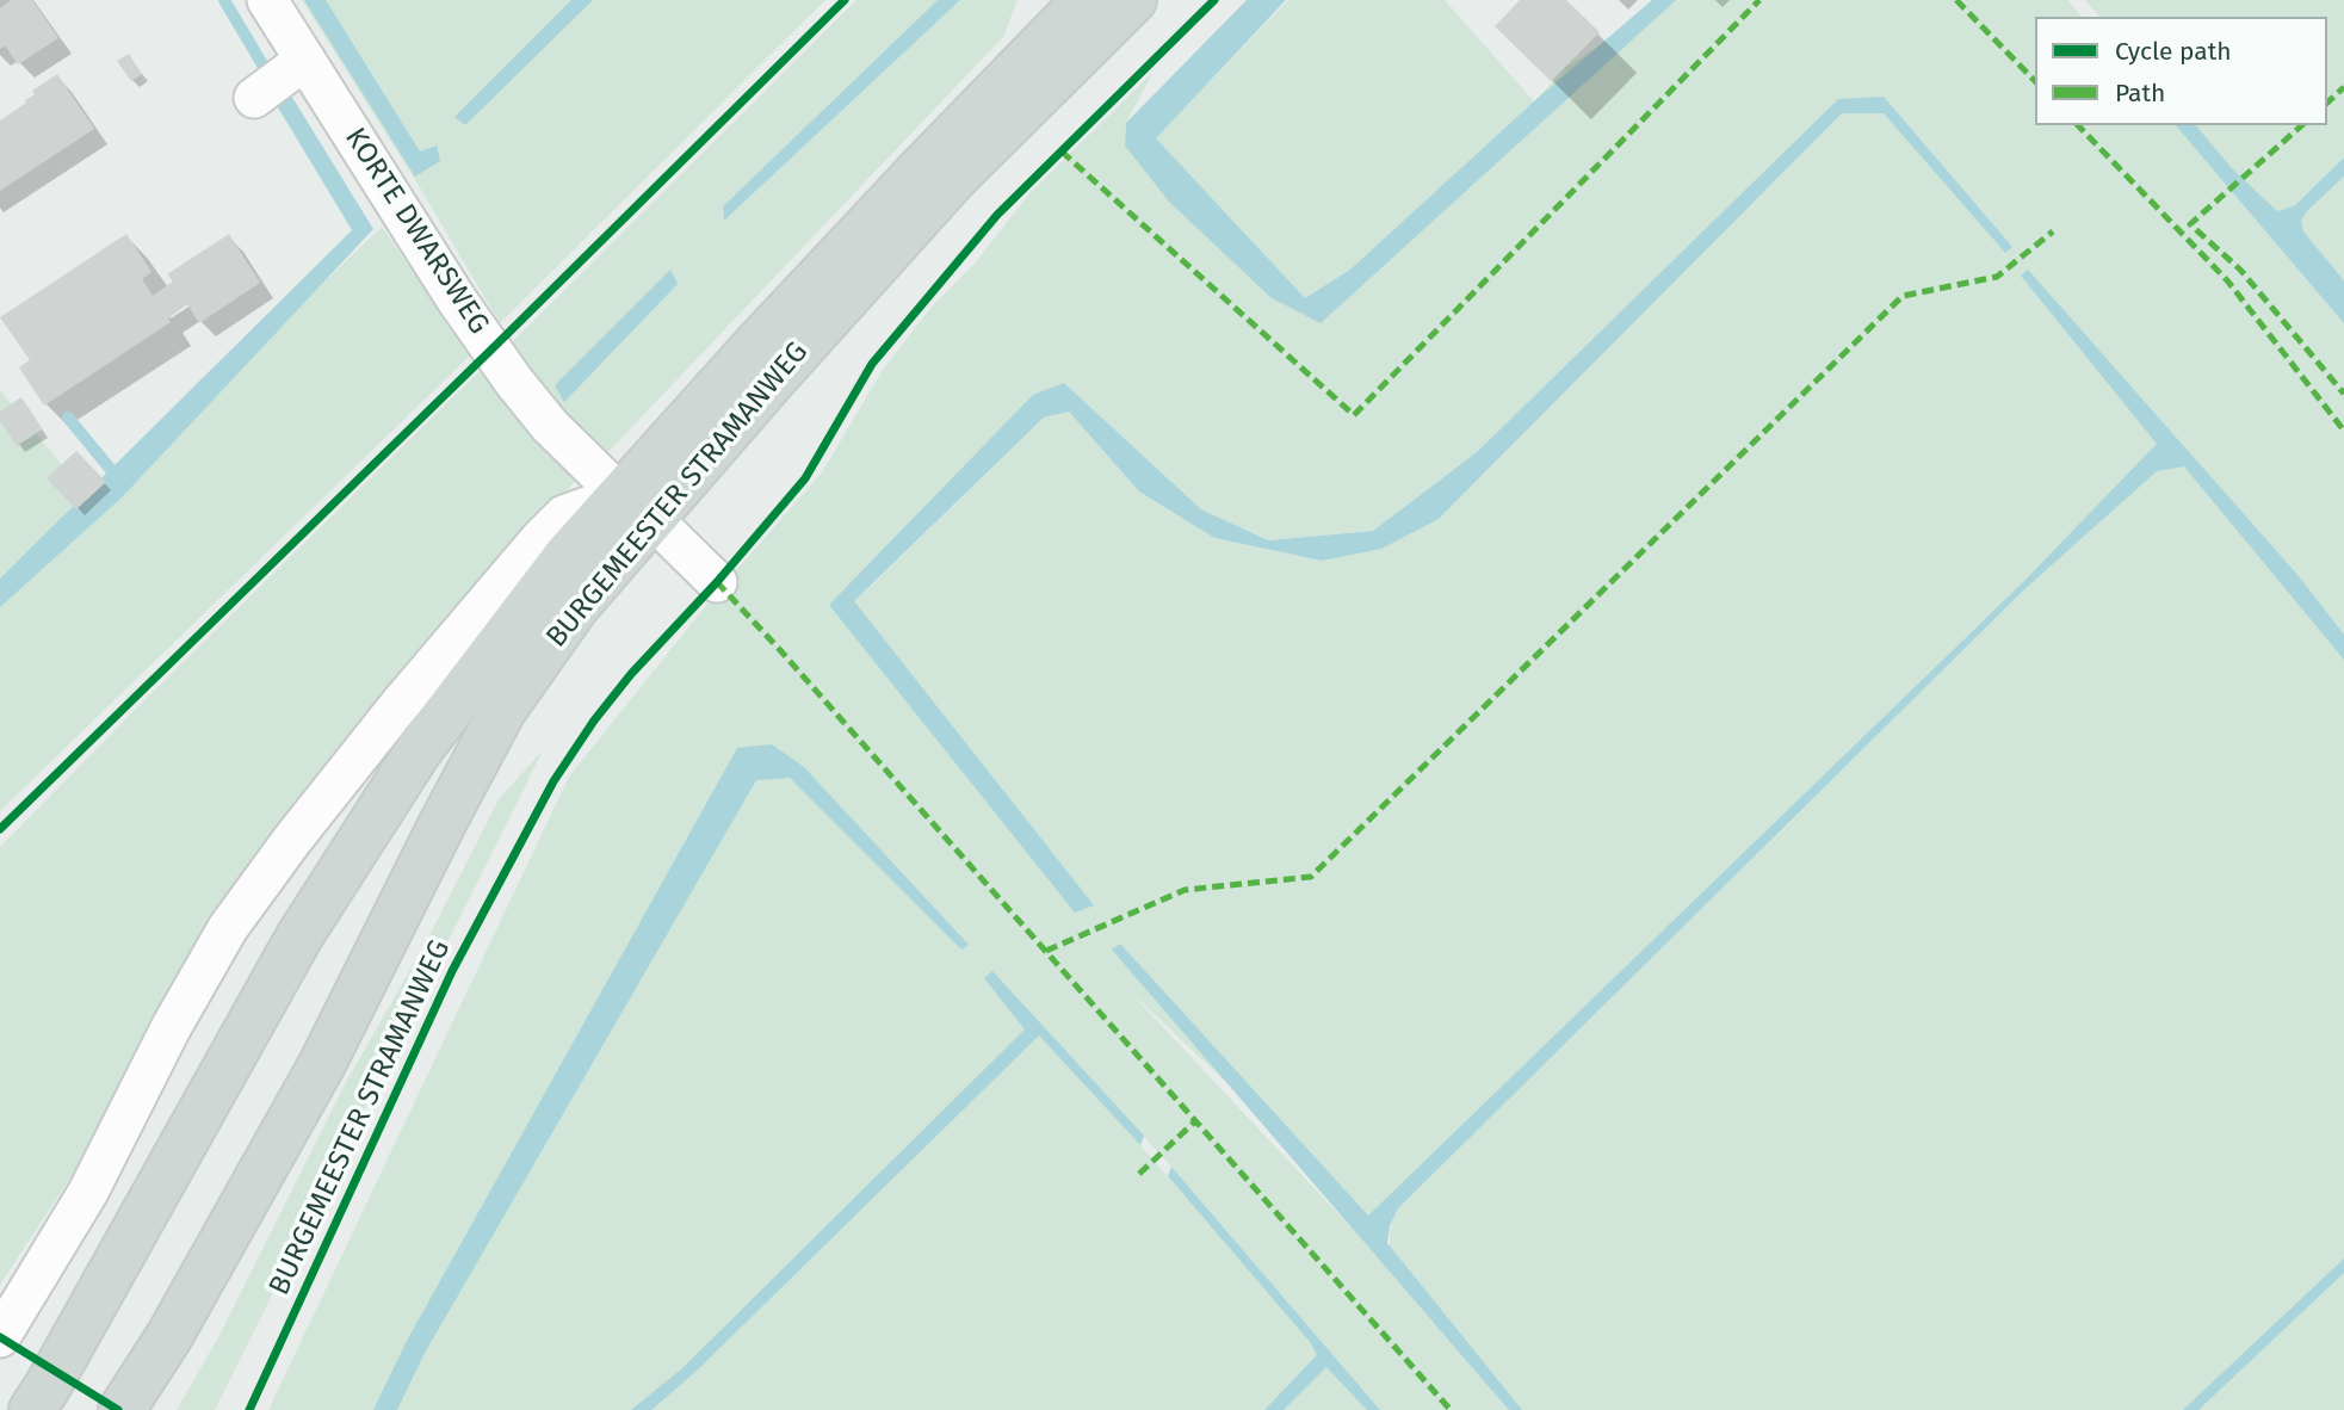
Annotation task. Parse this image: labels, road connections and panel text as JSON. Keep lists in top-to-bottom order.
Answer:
{
  "streets": {
    "main road": ["BURGEMEESTER STRAMANWEG"],
    "street": ["KORTE DWARSWEG"]
  },
  "crossings": [
    ["KORTE DWARSWEG", "BURGEMEESTER STRAMANWEG"]
  ],
  "legend": ["Cycle path", "Path"]
}
